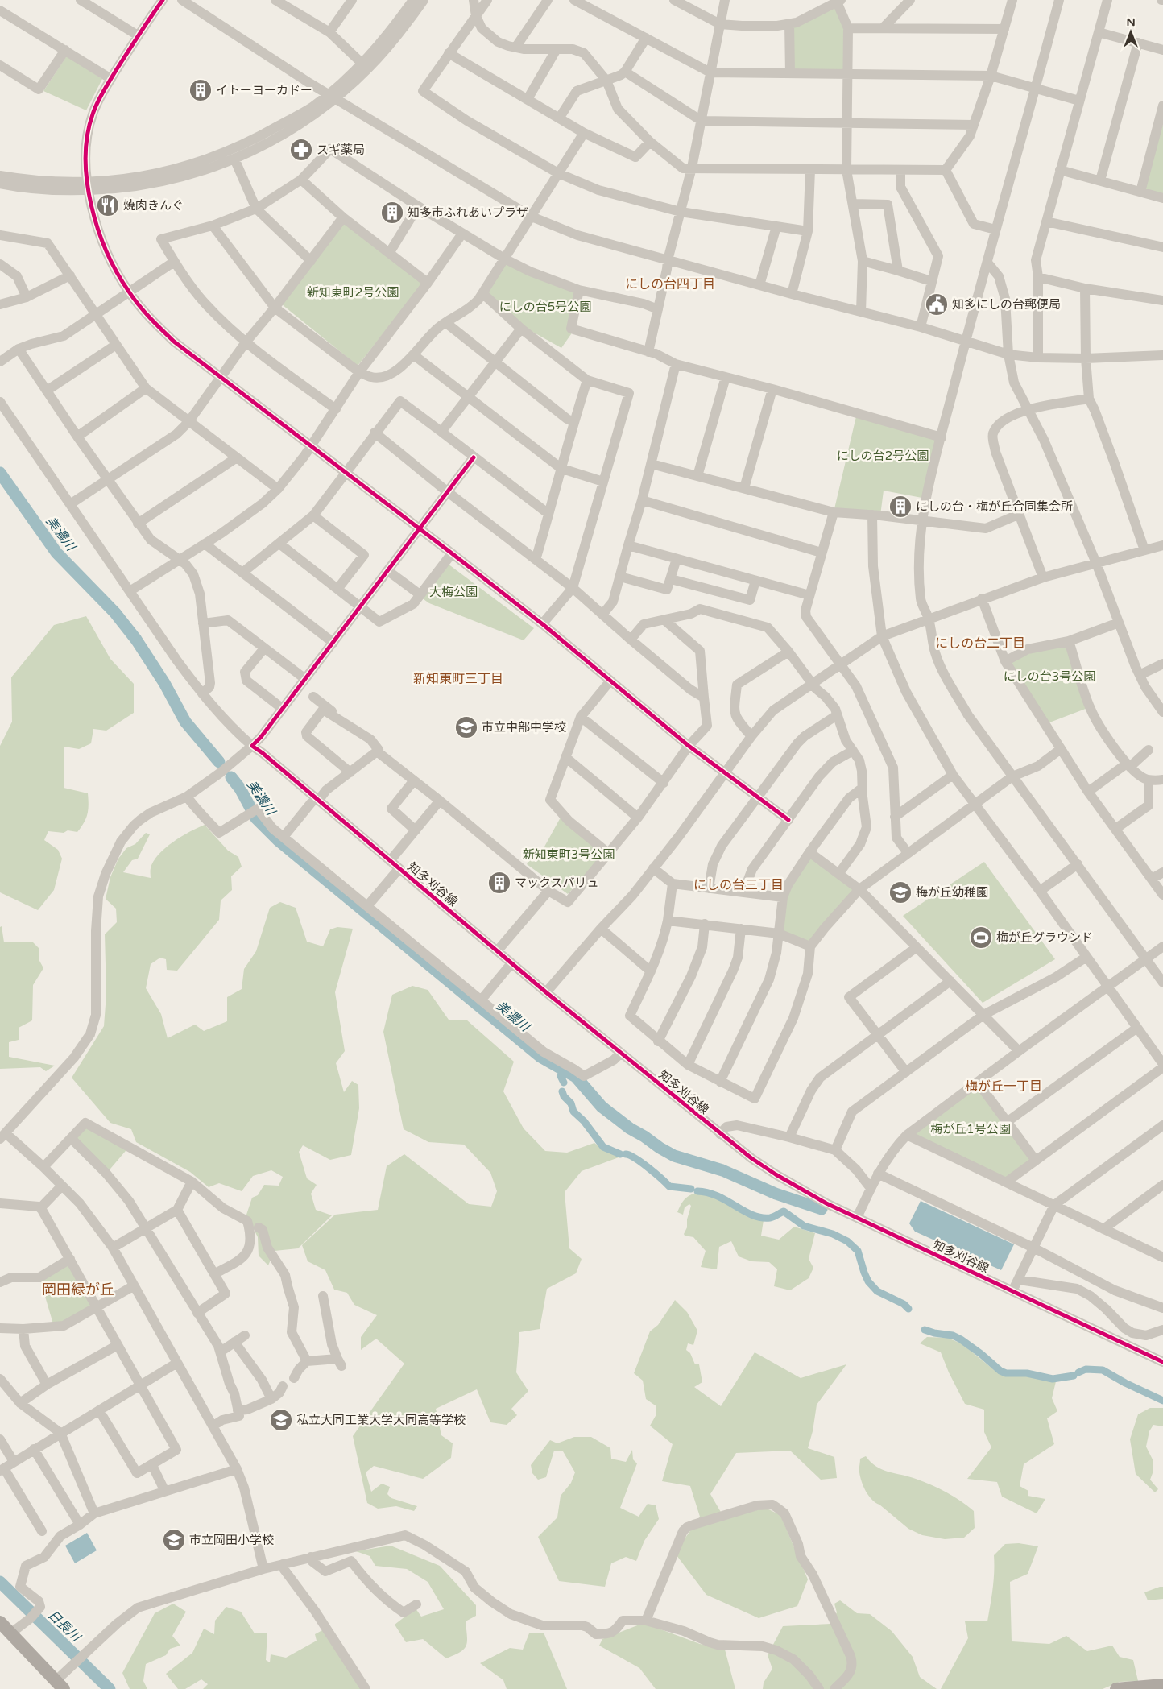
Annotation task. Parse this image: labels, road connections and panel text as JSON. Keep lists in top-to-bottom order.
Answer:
{
  "streets": {
    "street": ["知多刈谷線"]
  },
  "districts": [
    "にしの台四丁目",
    "にしの台二丁目",
    "新知東町三丁目",
    "にしの台三丁目",
    "梅が丘一丁目",
    "岡田緑が丘"
  ],
  "water": ["美濃川", "日長川"],
  "parks": [
    "新知東町2号公園",
    "にしの台5号公園",
    "にしの台2号公園",
    "大梅公園",
    "にしの台3号公園",
    "新知東町3号公園",
    "梅が丘1号公園"
  ],
  "places": {
    "building": [
      "イトーヨーカドー",
      "知多市ふれあいプラザ",
      "にしの台・梅が丘合同集会所",
      "マックスバリュ"
    ],
    "pharmacy": ["スギ薬局"],
    "restaurant": ["焼肉きんぐ"],
    "public building": ["知多にしの台郵便局"],
    "school or university": [
      "市立中部中学校",
      "梅が丘幼稚園",
      "私立大同工業大学大同高等学校",
      "市立岡田小学校"
    ],
    "sports": ["梅が丘グラウンド"]
  },
  "north": "top"
}
